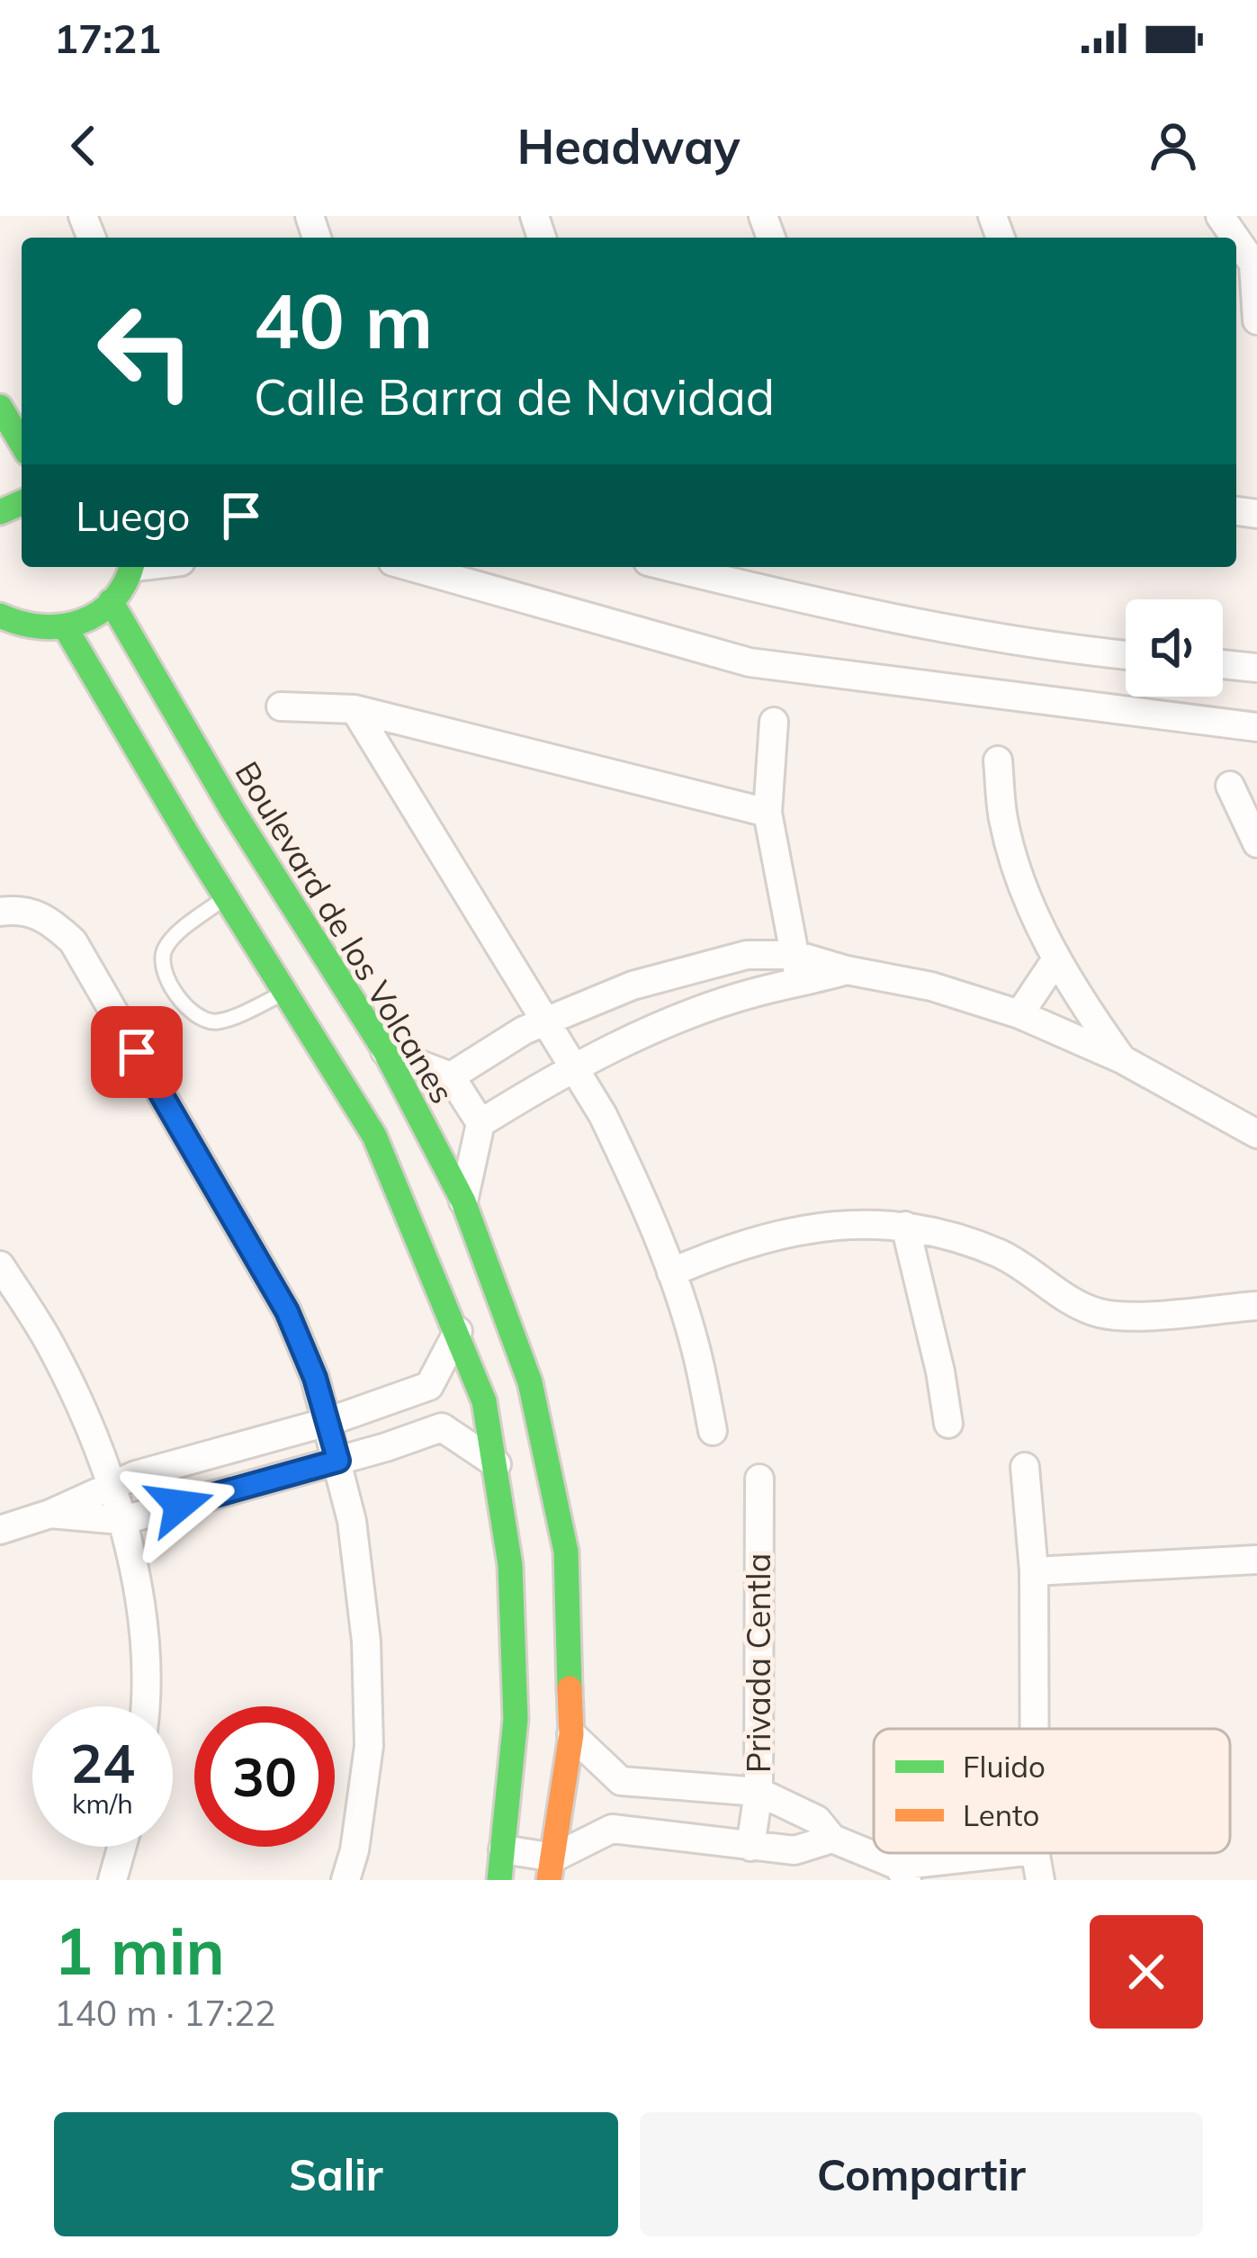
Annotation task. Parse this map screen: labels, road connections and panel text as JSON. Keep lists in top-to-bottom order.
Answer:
{
  "streets": {
    "street": ["Boulevard de los Volcanes", "Privada Centla"]
  },
  "legend": ["Fluido", "Lento"],
  "page": {
    "status": "17:21",
    "header": "Headway",
    "turn": ["40 m", "Calle Barra de Navidad"],
    "then": "Luego",
    "speed": "24 km/h",
    "limit": "30",
    "heading": ["1 min", "140 m · 17:22"],
    "buttons": ["Salir", "Compartir"]
  }
}
